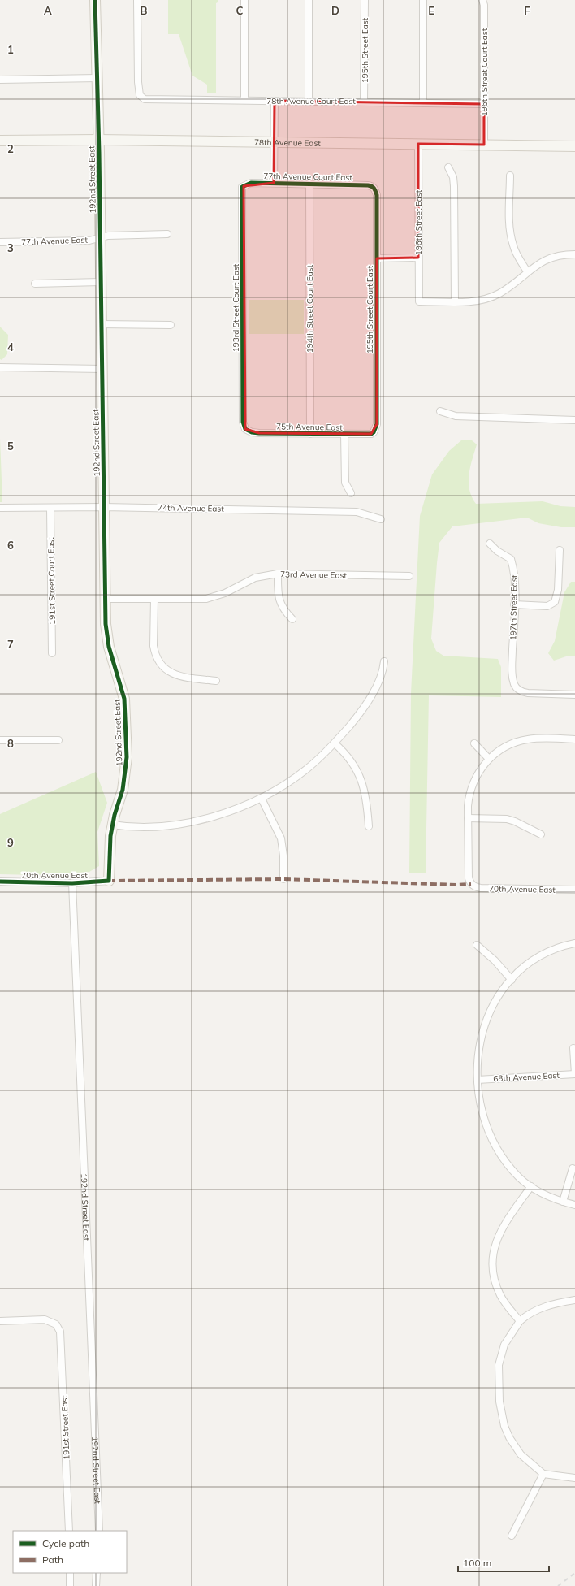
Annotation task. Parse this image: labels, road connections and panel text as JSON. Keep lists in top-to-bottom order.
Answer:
{
  "streets": {
    "street": [
      "195th Street East",
      "196th Street Court East",
      "78th Avenue Court East",
      "78th Avenue East",
      "77th Avenue Court East",
      "192nd Street East",
      "196th Street East",
      "77th Avenue East",
      "193rd Street Court East",
      "194th Street Court East",
      "195th Street Court East",
      "75th Avenue East",
      "74th Avenue East",
      "73rd Avenue East",
      "191st Street Court East",
      "197th Street East",
      "70th Avenue East",
      "68th Avenue East",
      "191st Street East"
    ]
  },
  "crossings": [
    ["195th Street East", "78th Avenue Court East"],
    ["196th Street Court East", "78th Avenue Court East"],
    ["196th Street Court East", "78th Avenue East"],
    ["78th Avenue East", "192nd Street East"],
    ["78th Avenue East", "196th Street East"],
    ["77th Avenue Court East", "193rd Street Court East"],
    ["77th Avenue Court East", "194th Street Court East"],
    ["77th Avenue Court East", "195th Street Court East"],
    ["192nd Street East", "77th Avenue East"],
    ["192nd Street East", "74th Avenue East"],
    ["192nd Street East", "73rd Avenue East"],
    ["192nd Street East", "70th Avenue East"],
    ["193rd Street Court East", "75th Avenue East"],
    ["194th Street Court East", "75th Avenue East"],
    ["195th Street Court East", "75th Avenue East"],
    ["74th Avenue East", "191st Street Court East"]
  ],
  "legend": ["Cycle path", "Path"],
  "scale_bar": "100 m",
  "grid": {
    "columns": [
      "A",
      "B",
      "C",
      "D",
      "E",
      "F"
    ],
    "rows": [
      "1",
      "2",
      "3",
      "4",
      "5",
      "6",
      "7",
      "8",
      "9"
    ]
  }
}
